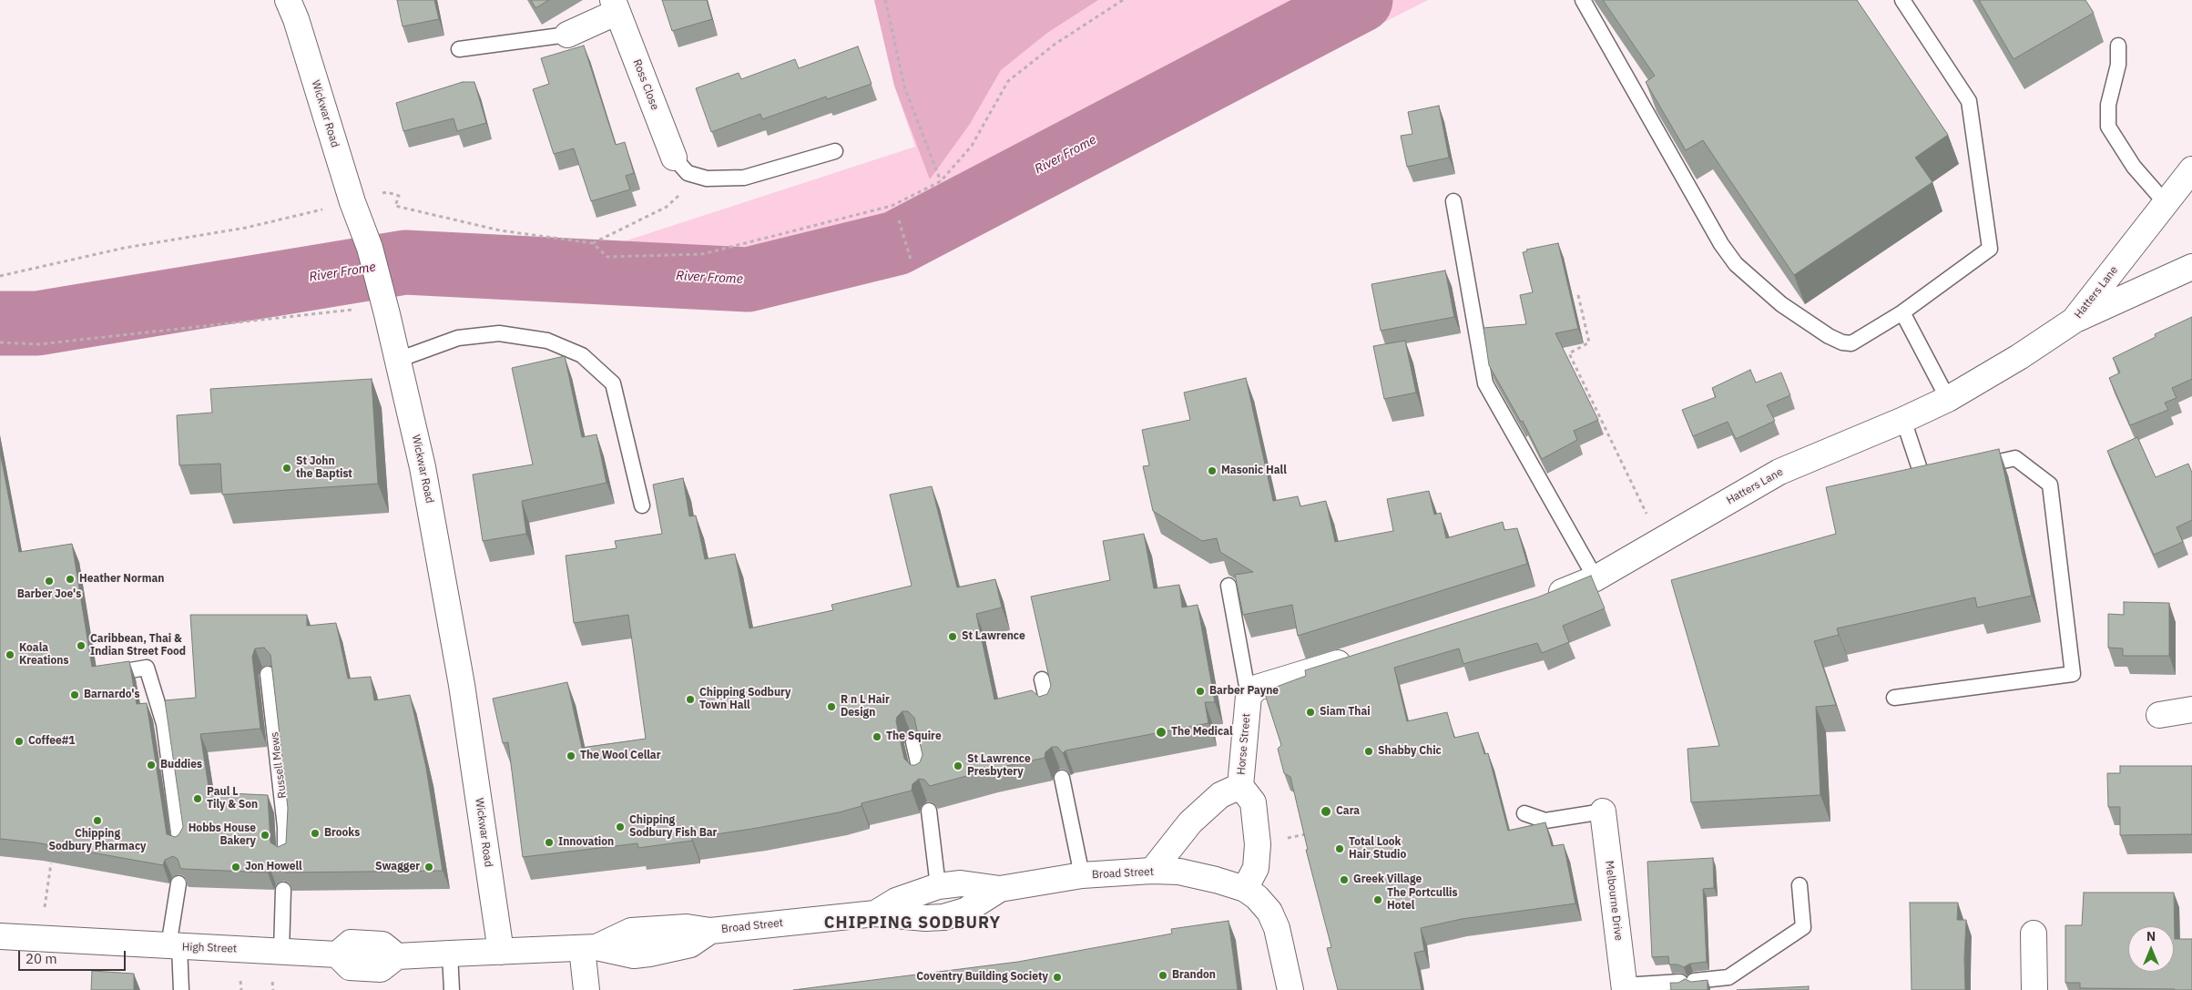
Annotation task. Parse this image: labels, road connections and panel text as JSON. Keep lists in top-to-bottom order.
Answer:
{
  "streets": {
    "main road": [
      "Ross Close",
      "Wickwar Road",
      "Hatters Lane",
      "Horse Street",
      "Broad Street",
      "Melbourne Drive",
      "High Street"
    ],
    "lane": ["Russell Mews"]
  },
  "crossings": [
    ["Wickwar Road", "Broad Street"],
    ["Wickwar Road", "High Street"],
    ["Horse Street", "Broad Street"],
    ["Broad Street", "High Street"]
  ],
  "districts": ["CHIPPING SODBURY"],
  "water": ["River Frome"],
  "places": [
    "St John the Baptist",
    "Masonic Hall",
    "Heather Norman",
    "Barber Joe's",
    "St Lawrence",
    "Caribbean, Thai & Indian Street Food",
    "Koala Kreations",
    "Barber Payne",
    "Barnardo's",
    "Chipping Sodbury Town Hall",
    "R n L Hair Design",
    "Siam Thai",
    "The Medical",
    "The Squire",
    "Coffee#1",
    "Shabby Chic",
    "The Wool Cellar",
    "Buddies",
    "St Lawrence Presbytery",
    "Paul L Tily & Son",
    "Cara",
    "Chipping Sodbury Pharmacy",
    "Chipping Sodbury Fish Bar",
    "Brooks",
    "Hobbs House Bakery",
    "Innovation",
    "Total Look Hair Studio",
    "Jon Howell",
    "Swagger",
    "Greek Village",
    "The Portcullis Hotel",
    "Brandon",
    "Coventry Building Society"
  ],
  "scale_bar": "20 m",
  "north": "top"
}
